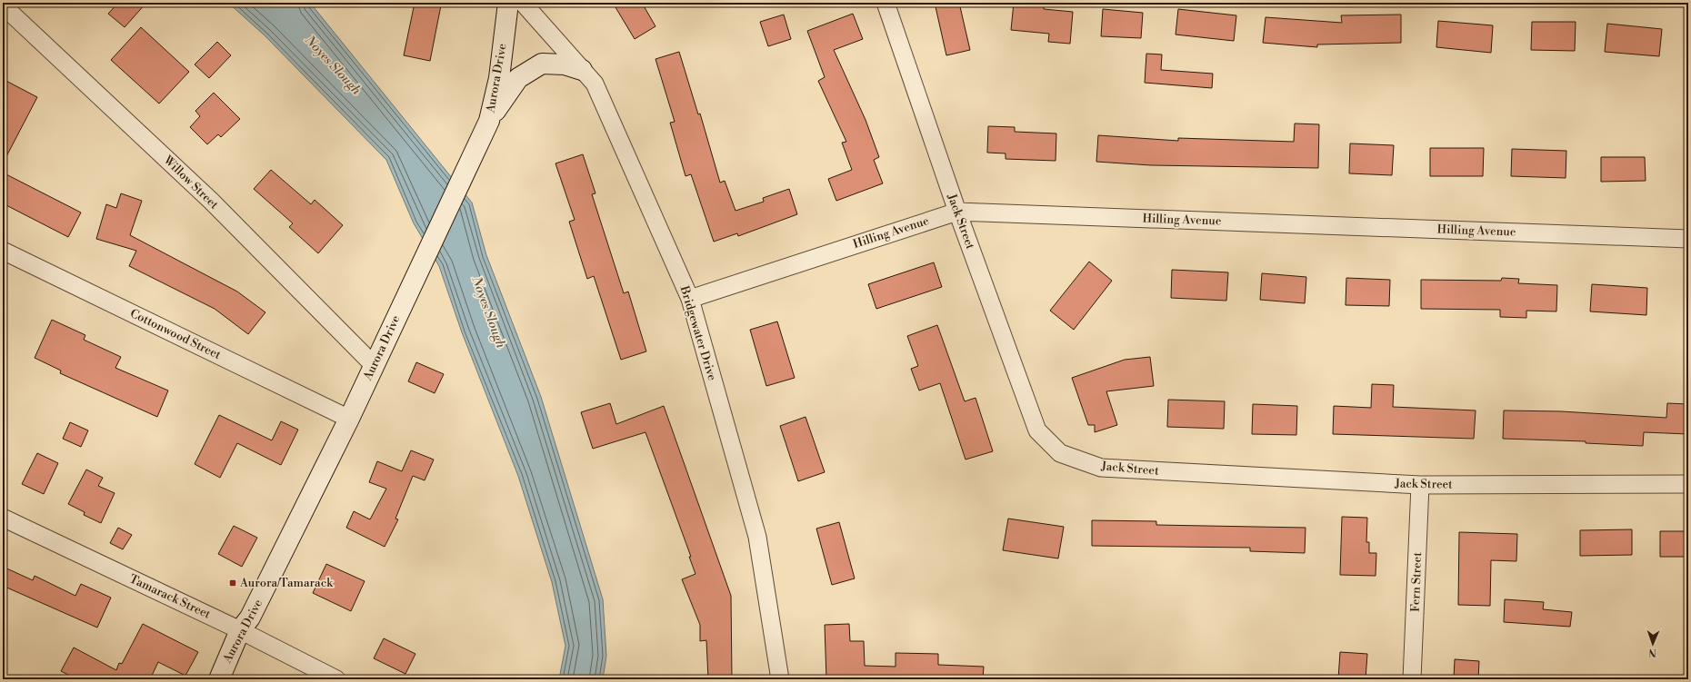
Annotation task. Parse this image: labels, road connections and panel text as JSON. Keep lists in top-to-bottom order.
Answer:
{
  "streets": {
    "street": [
      "Aurora Drive",
      "Willow Street",
      "Hilling Avenue",
      "Jack Street",
      "Bridgewater Drive",
      "Cottonwood Street",
      "Fern Street",
      "Tamarack Street"
    ]
  },
  "crossings": [
    ["Aurora Drive", "Willow Street"],
    ["Aurora Drive", "Cottonwood Street"],
    ["Aurora Drive", "Tamarack Street"],
    ["Hilling Avenue", "Jack Street"],
    ["Hilling Avenue", "Bridgewater Drive"],
    ["Jack Street", "Fern Street"]
  ],
  "water": ["Noyes Slough"],
  "places": {
    "transit": ["Aurora/Tamarack"]
  },
  "north": "bottom"
}
